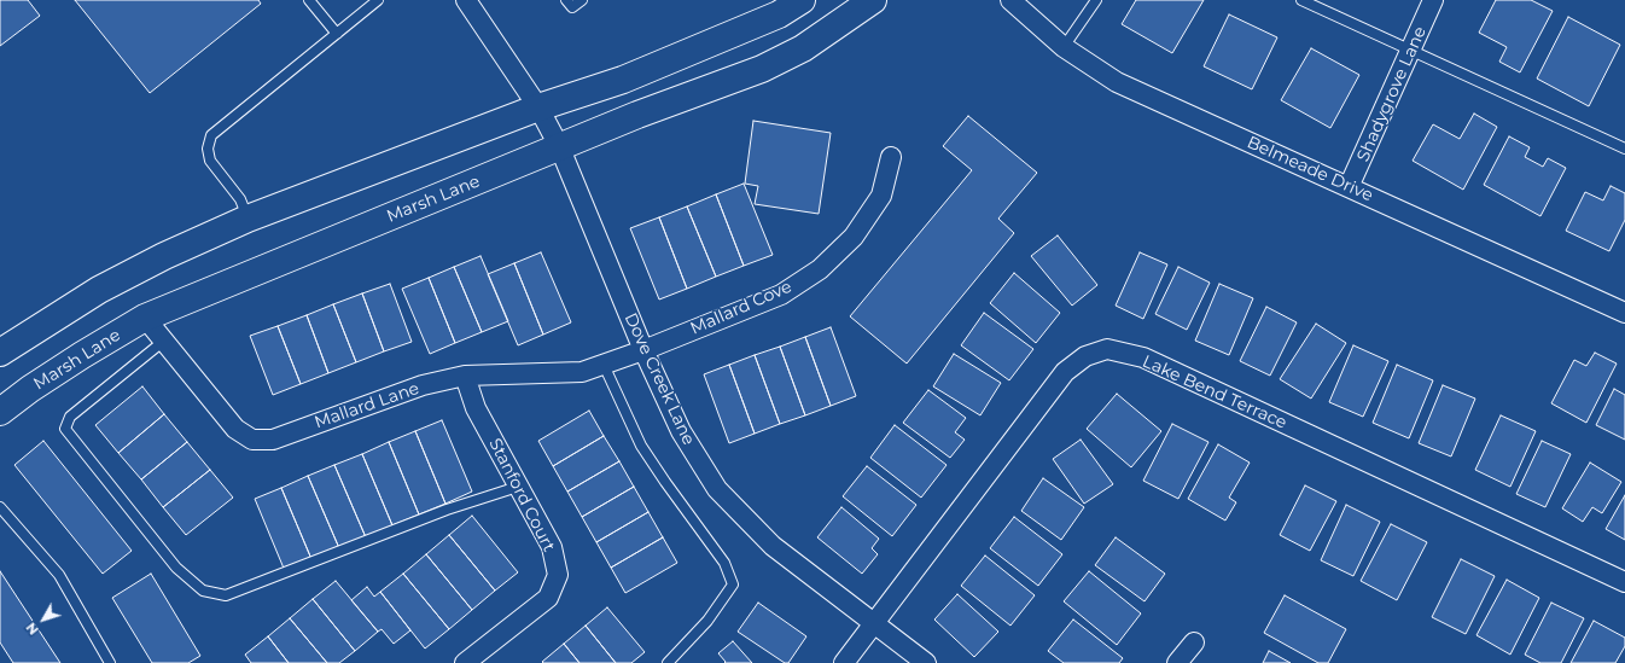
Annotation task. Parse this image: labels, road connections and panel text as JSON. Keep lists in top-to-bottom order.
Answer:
{
  "streets": {
    "main road": ["Marsh Lane"],
    "street": [
      "Shadygrove Lane",
      "Belmeade Drive",
      "Mallard Cove",
      "Dove Creek Lane",
      "Lake Bend Terrace",
      "Mallard Lane",
      "Stanford Court"
    ]
  },
  "crossings": [
    ["Shadygrove Lane", "Belmeade Drive"],
    ["Marsh Lane", "Dove Creek Lane"],
    ["Marsh Lane", "Mallard Lane"],
    ["Mallard Cove", "Dove Creek Lane"],
    ["Mallard Cove", "Mallard Lane"],
    ["Dove Creek Lane", "Lake Bend Terrace"],
    ["Dove Creek Lane", "Mallard Lane"],
    ["Mallard Lane", "Stanford Court"]
  ],
  "north": "bottom left"
}
